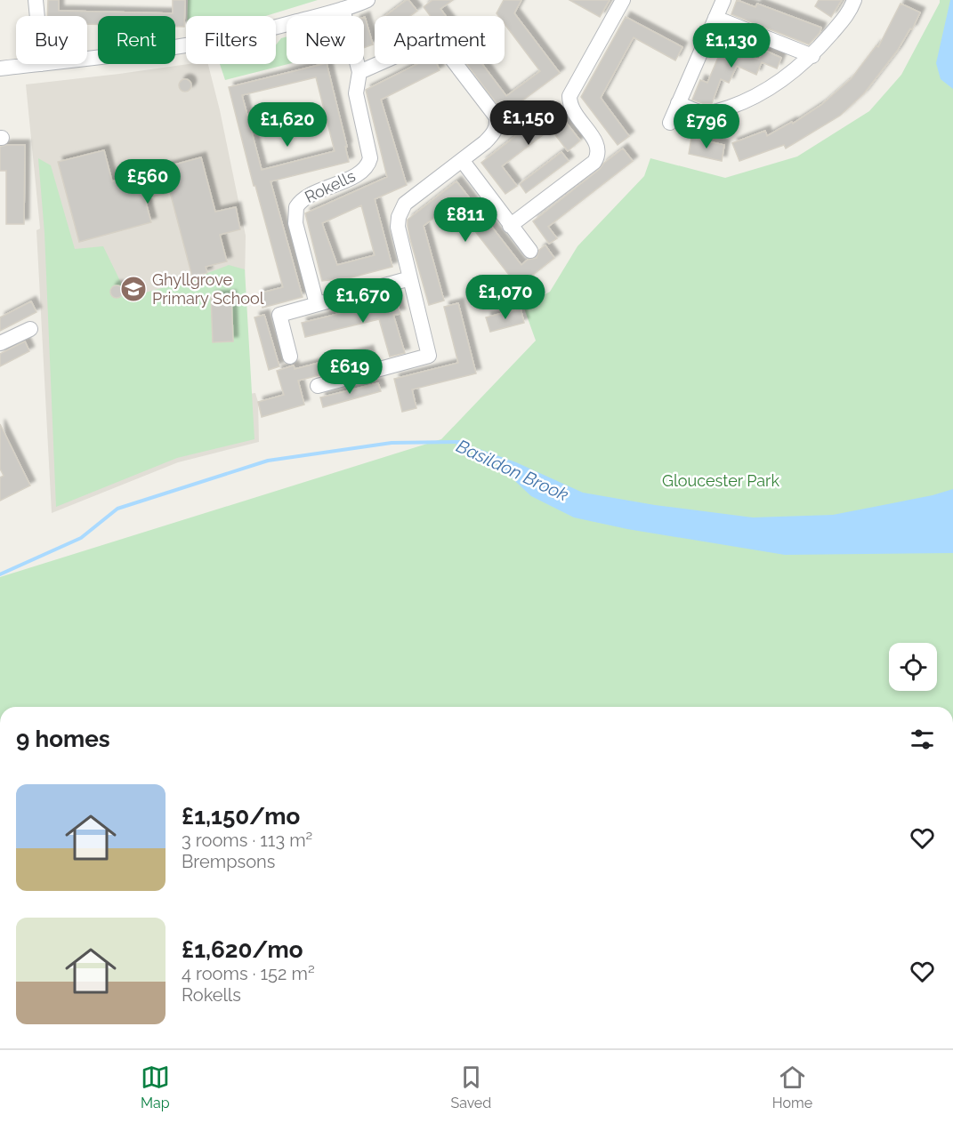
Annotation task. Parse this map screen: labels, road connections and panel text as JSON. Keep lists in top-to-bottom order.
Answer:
{
  "streets": {
    "street": ["Rokells"]
  },
  "water": ["Basildon Brook"],
  "parks": ["Gloucester Park"],
  "places": {
    "school or university": ["Ghyllgrove Primary School"]
  },
  "page": {
    "chip": [
      "Buy",
      "Rent",
      "Filters",
      "New",
      "Apartment"
    ],
    "price": [
      "£1,130",
      "£1,150",
      "£1,620",
      "£796",
      "£560",
      "£811",
      "£1,070",
      "£1,670",
      "£619"
    ],
    "heading": "9 homes",
    "list": [
      {
        "name": "£1,150/mo",
        "note": "3 rooms · 113 m² · Brempsons"
      },
      {
        "name": "£1,620/mo",
        "note": "4 rooms · 152 m² · Rokells"
      }
    ],
    "tabs": ["Map", "Saved", "Home"]
  }
}
